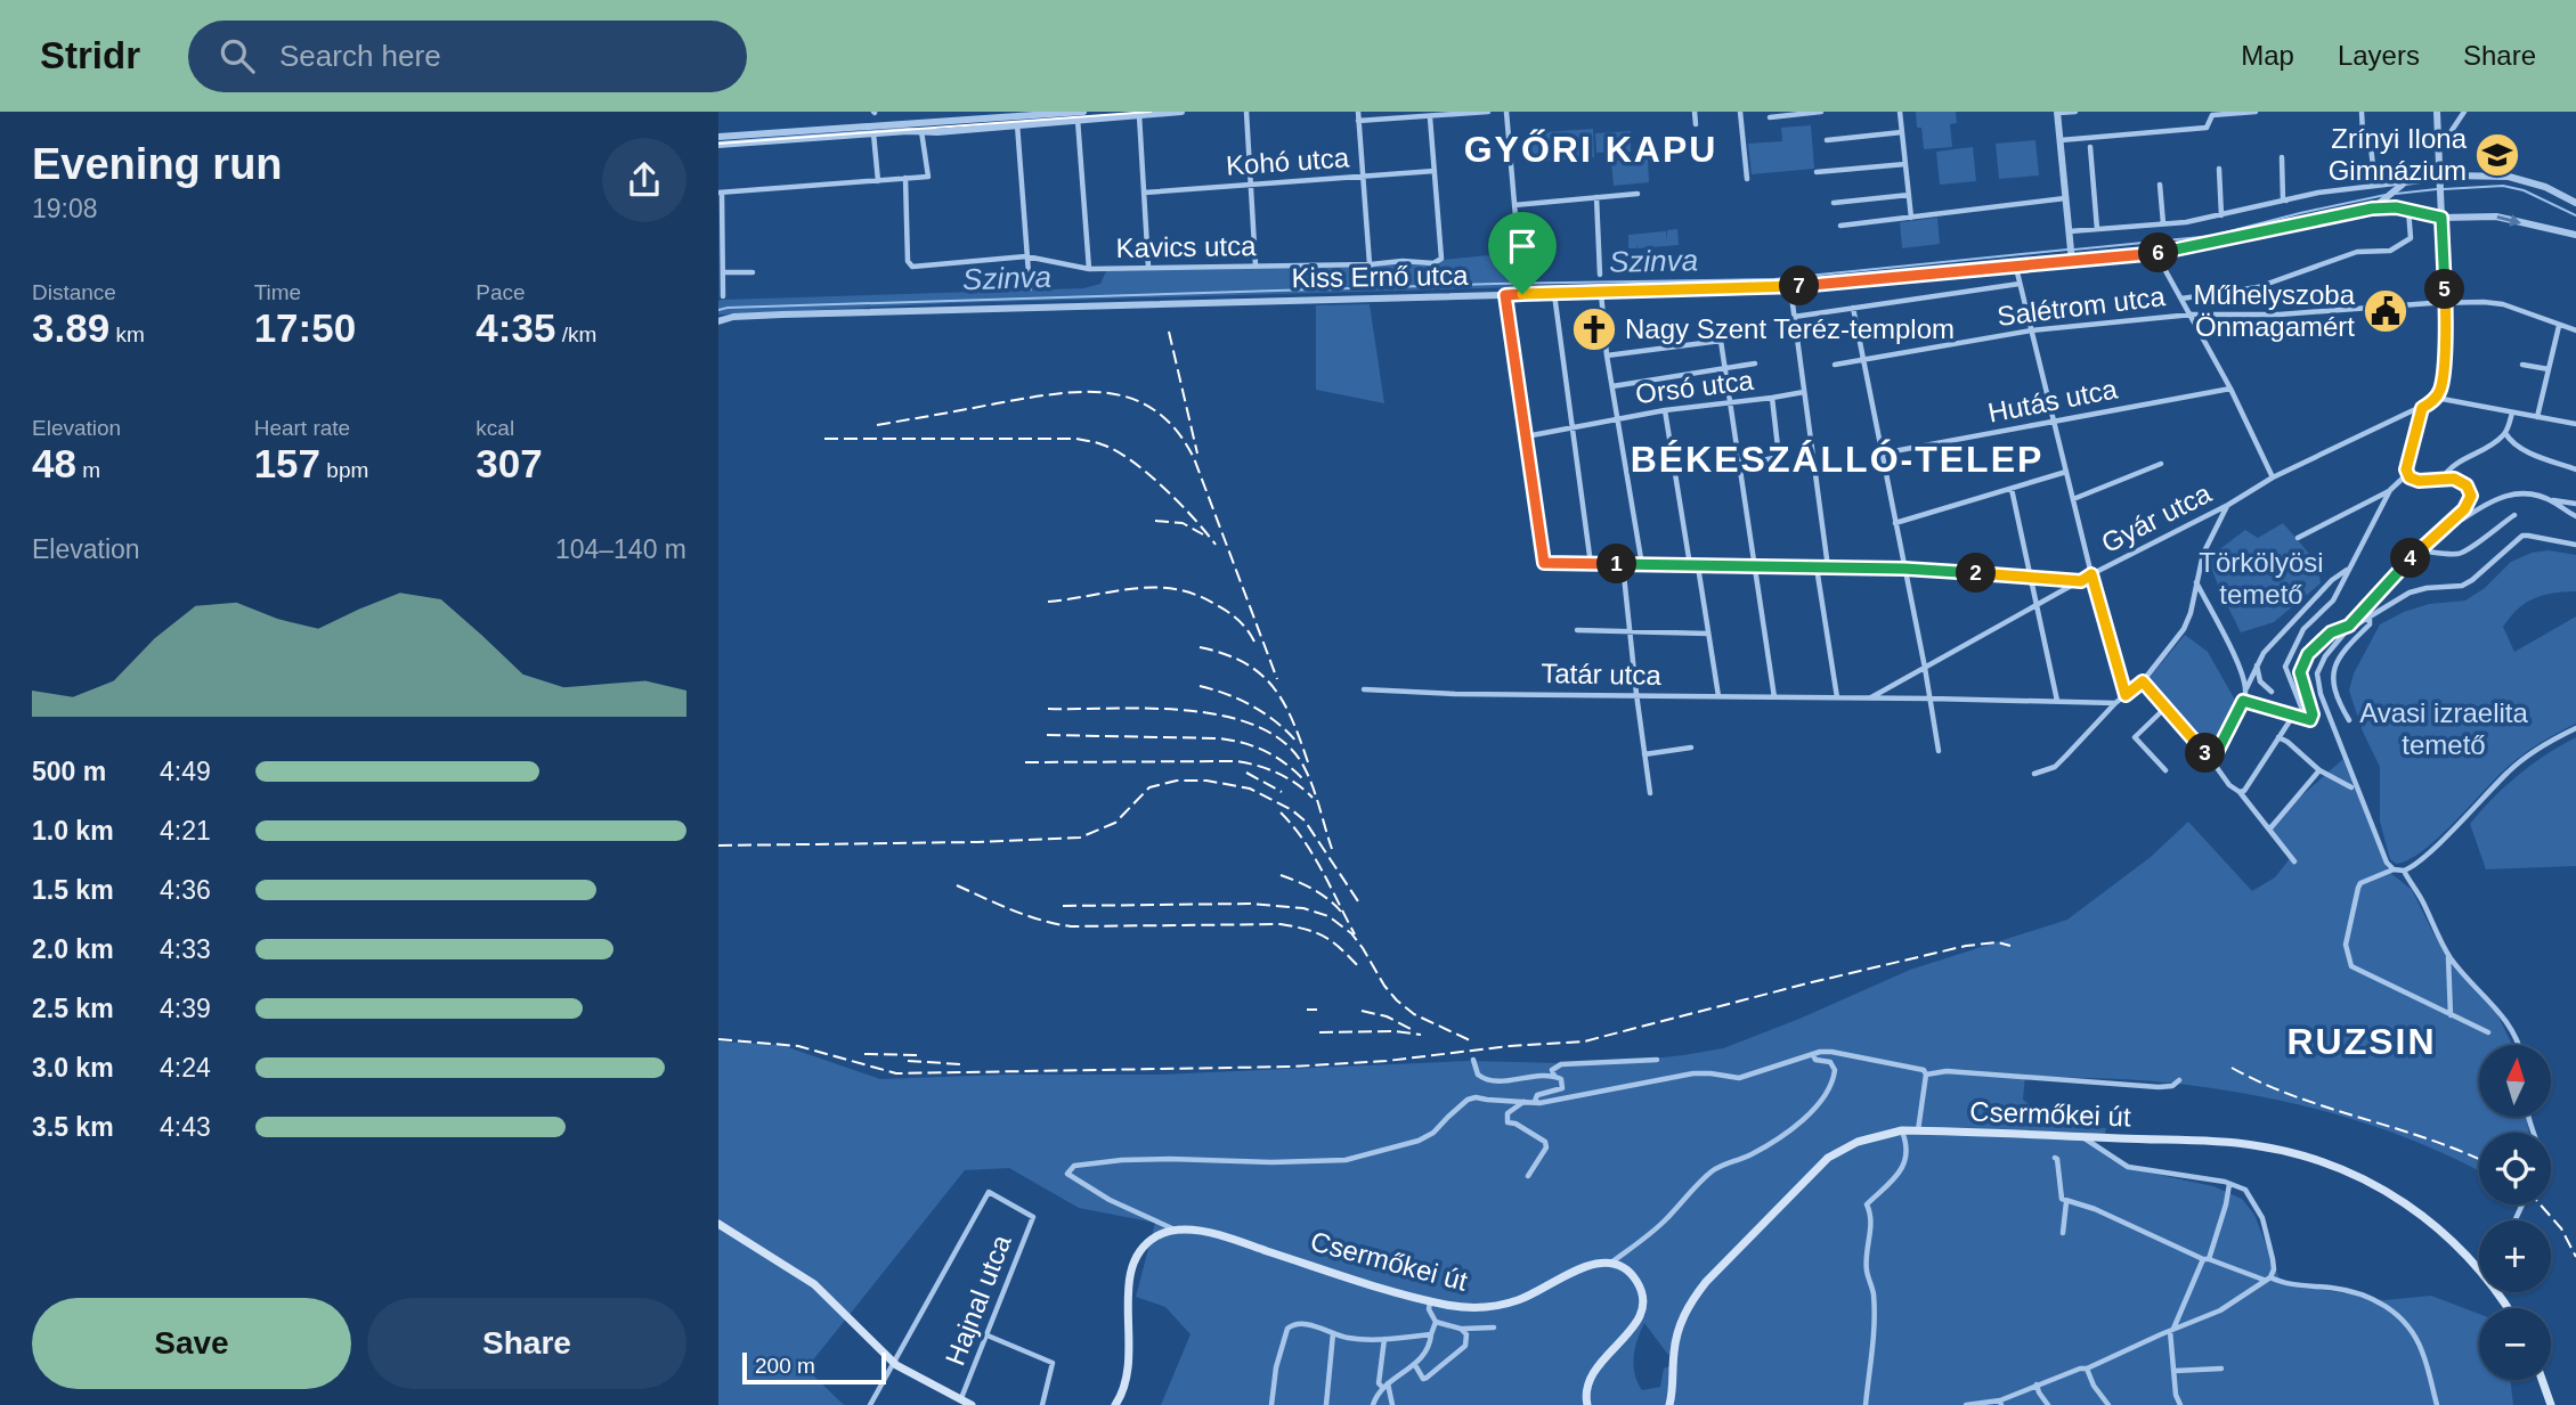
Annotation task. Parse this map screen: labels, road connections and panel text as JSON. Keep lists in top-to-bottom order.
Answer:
{
  "streets": {
    "main road": ["Csermőkei út"],
    "street": [
      "Kohó utca",
      "Kavics utca",
      "Kiss Ernő utca",
      "Salétrom utca",
      "Orsó utca",
      "Hutás utca",
      "Gyár utca",
      "Tatár utca",
      "Hajnal utca"
    ]
  },
  "crossings": [
    ["Kohó utca", "Kavics utca"],
    ["Gyár utca", "Tatár utca"]
  ],
  "districts": ["GYŐRI KAPU", "BÉKESZÁLLÓ-TELEP", "RUZSIN"],
  "water": ["Szinva"],
  "parks": ["Törkölyösi temető", "Avasi izraelita temető"],
  "places": {
    "school or university": ["Zrínyi Ilona Gimnázium"],
    "public building": ["Műhelyszoba Önmagamért"],
    "church": ["Nagy Szent Teréz-templom"]
  },
  "scale_bar": "200 m",
  "north": "top",
  "page": {
    "header": "Stridr",
    "search": "Search here",
    "nav": ["Map", "Layers", "Share"],
    "heading": ["Evening run", "19:08"],
    "pins": [
      "6",
      "7",
      "5",
      "4",
      "1",
      "2",
      "3"
    ],
    "stats": [
      ["Distance", "3.89 km"],
      ["Time", "17:50"],
      ["Pace", "4:35 /km"],
      ["Elevation", "48 m"],
      ["Heart rate", "157 bpm"],
      ["kcal", "307"]
    ],
    "chart": ["Elevation", "104–140 m"],
    "list": [
      {
        "name": "500 m",
        "note": "4:49"
      },
      {
        "name": "1.0 km",
        "note": "4:21"
      },
      {
        "name": "1.5 km",
        "note": "4:36"
      },
      {
        "name": "2.0 km",
        "note": "4:33"
      },
      {
        "name": "2.5 km",
        "note": "4:39"
      },
      {
        "name": "3.0 km",
        "note": "4:24"
      },
      {
        "name": "3.5 km",
        "note": "4:43"
      }
    ],
    "map_buttons": ["+", "−"],
    "buttons": ["Save", "Share"],
    "scale": "200 m"
  }
}
